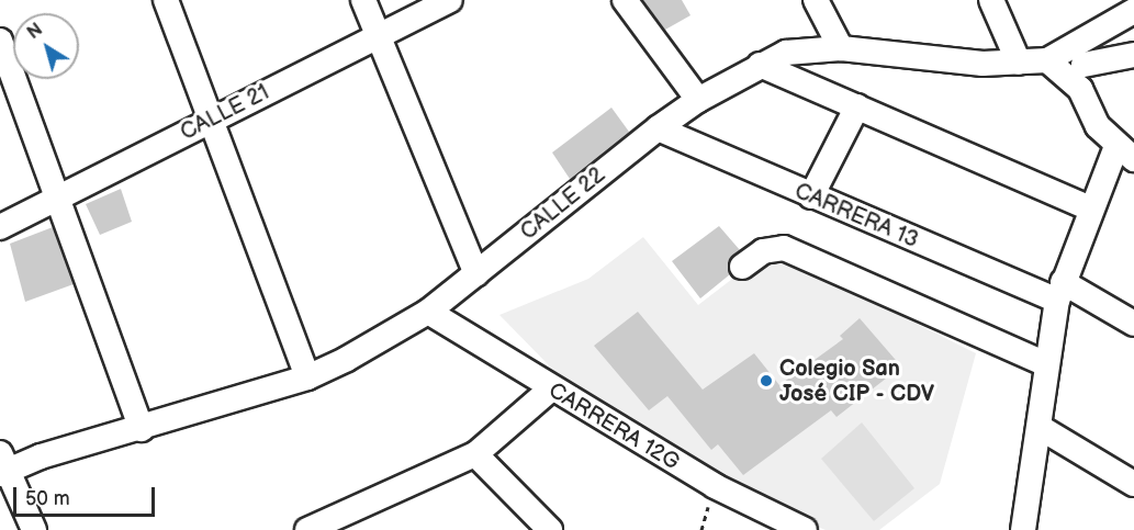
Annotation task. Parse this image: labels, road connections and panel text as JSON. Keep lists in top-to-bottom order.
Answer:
{
  "streets": {
    "street": [
      "CALLE 21",
      "CALLE 22",
      "CARRERA 13",
      "CARRERA 12G"
    ]
  },
  "crossings": [
    ["CALLE 22", "CARRERA 13"],
    ["CALLE 22", "CARRERA 12G"]
  ],
  "places": ["Colegio San José CIP - CDV"],
  "scale_bar": "50 m",
  "north": "top left"
}
